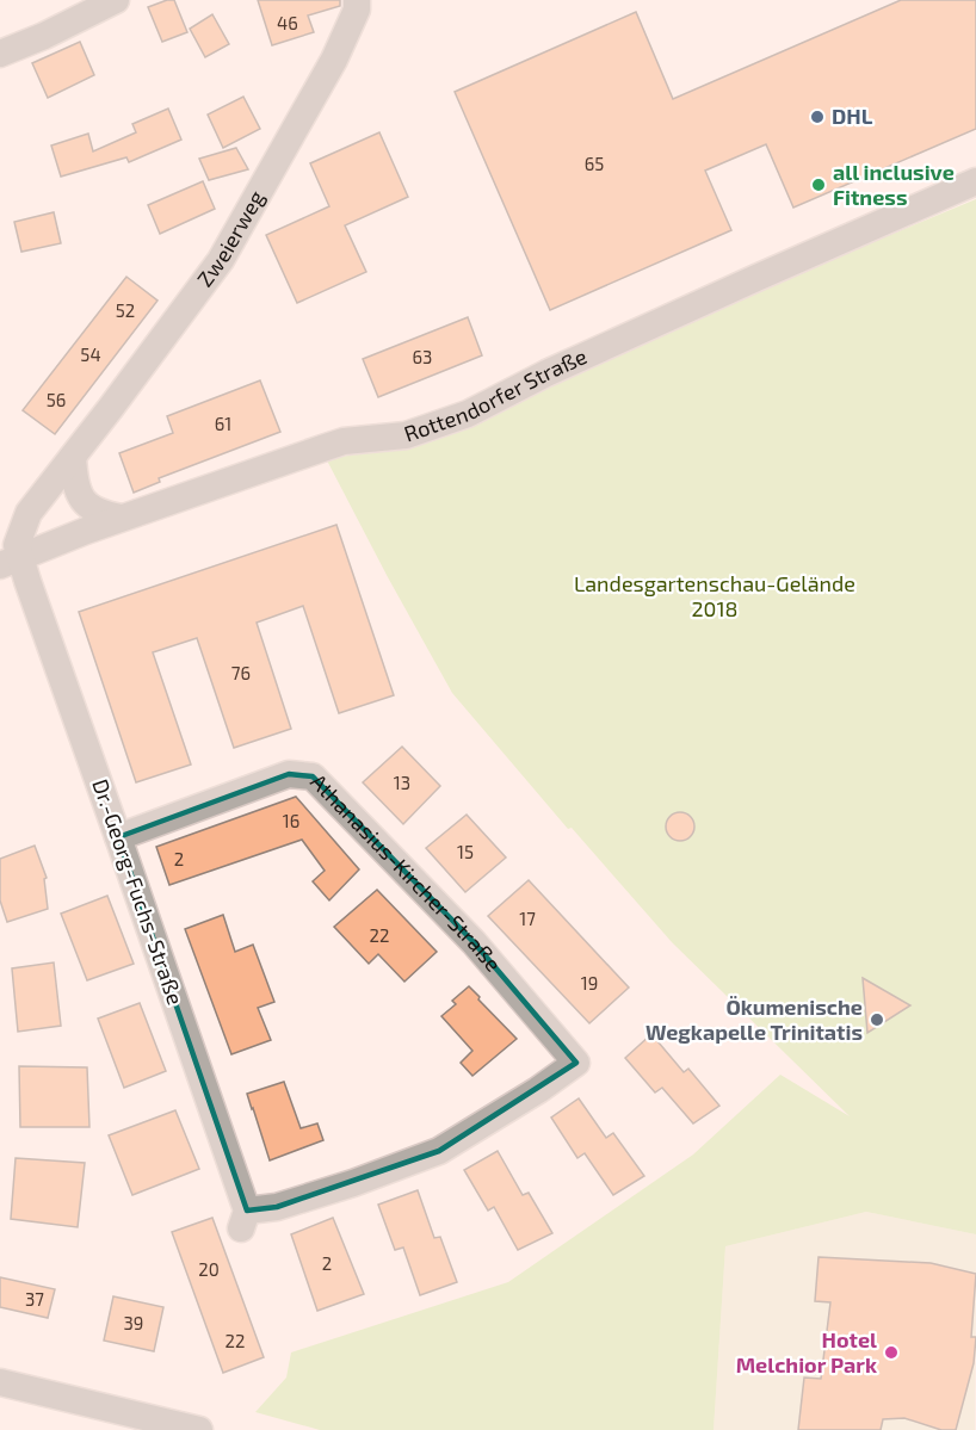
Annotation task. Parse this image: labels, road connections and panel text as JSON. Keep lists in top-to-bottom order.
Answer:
{
  "streets": {
    "street": [
      "Zweierweg",
      "Rottendorfer Straße",
      "Athanasius-Kircher-Straße",
      "Dr.-Georg-Fuchs-Straße"
    ]
  },
  "crossings": [
    ["Zweierweg", "Rottendorfer Straße"],
    ["Zweierweg", "Dr.-Georg-Fuchs-Straße"],
    ["Rottendorfer Straße", "Dr.-Georg-Fuchs-Straße"],
    ["Athanasius-Kircher-Straße", "Dr.-Georg-Fuchs-Straße"]
  ],
  "parks": ["Landesgartenschau-Gelände 2018"],
  "places": [
    "DHL",
    "all inclusive Fitness",
    "Ökumenische Wegkapelle Trinitatis",
    "Hotel Melchior Park"
  ],
  "house_numbers": [
    "46",
    "65",
    "52",
    "54",
    "63",
    "56",
    "61",
    "76",
    "13",
    "16",
    "15",
    "2",
    "17",
    "22",
    "19",
    "2",
    "20",
    "37",
    "39",
    "22"
  ]
}
